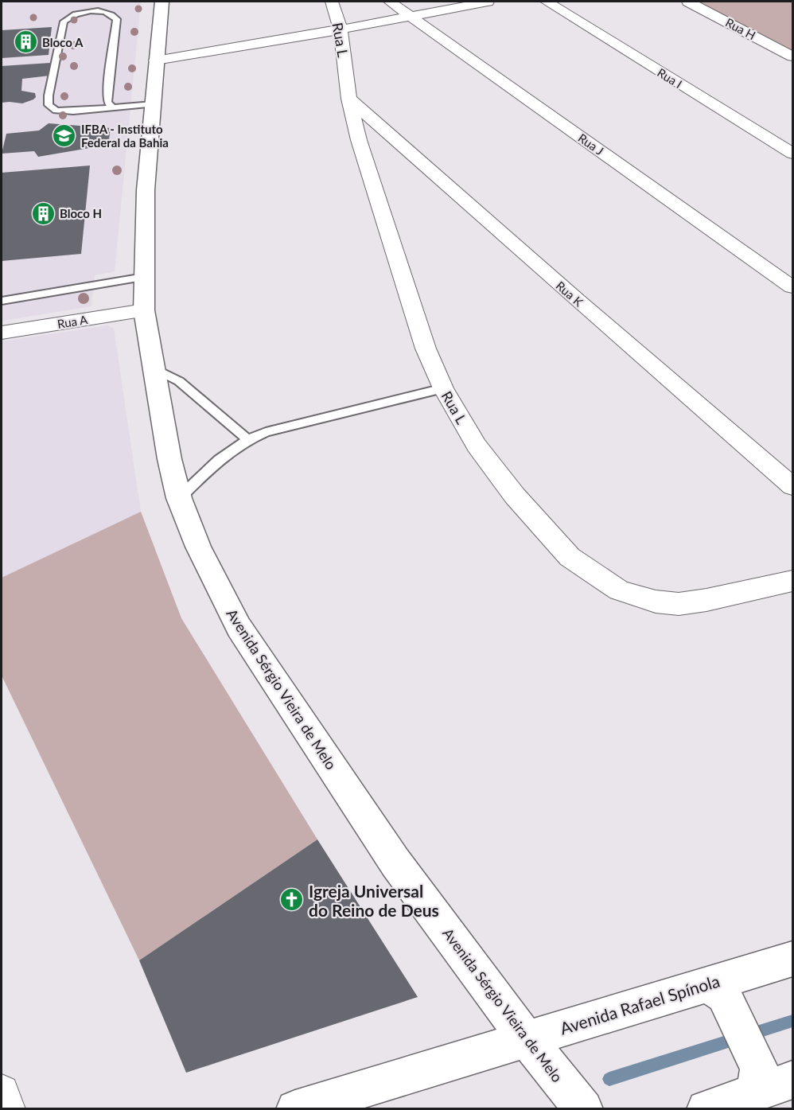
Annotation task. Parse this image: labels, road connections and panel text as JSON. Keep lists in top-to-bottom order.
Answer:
{
  "streets": {
    "street": [
      "Rua H",
      "Rua L",
      "Rua I",
      "Rua J",
      "Rua K",
      "Rua A",
      "Avenida Sérgio Vieira de Melo",
      "Avenida Rafael Spínola"
    ]
  },
  "crossings": [
    ["Rua L", "Rua K"],
    ["Rua A", "Avenida Sérgio Vieira de Melo"],
    ["Avenida Sérgio Vieira de Melo", "Avenida Rafael Spínola"]
  ],
  "places": {
    "building": ["Bloco A", "Bloco H"],
    "school or university": ["IFBA - Instituto Federal da Bahia"],
    "church": ["Igreja Universal do Reino de Deus"]
  }
}
